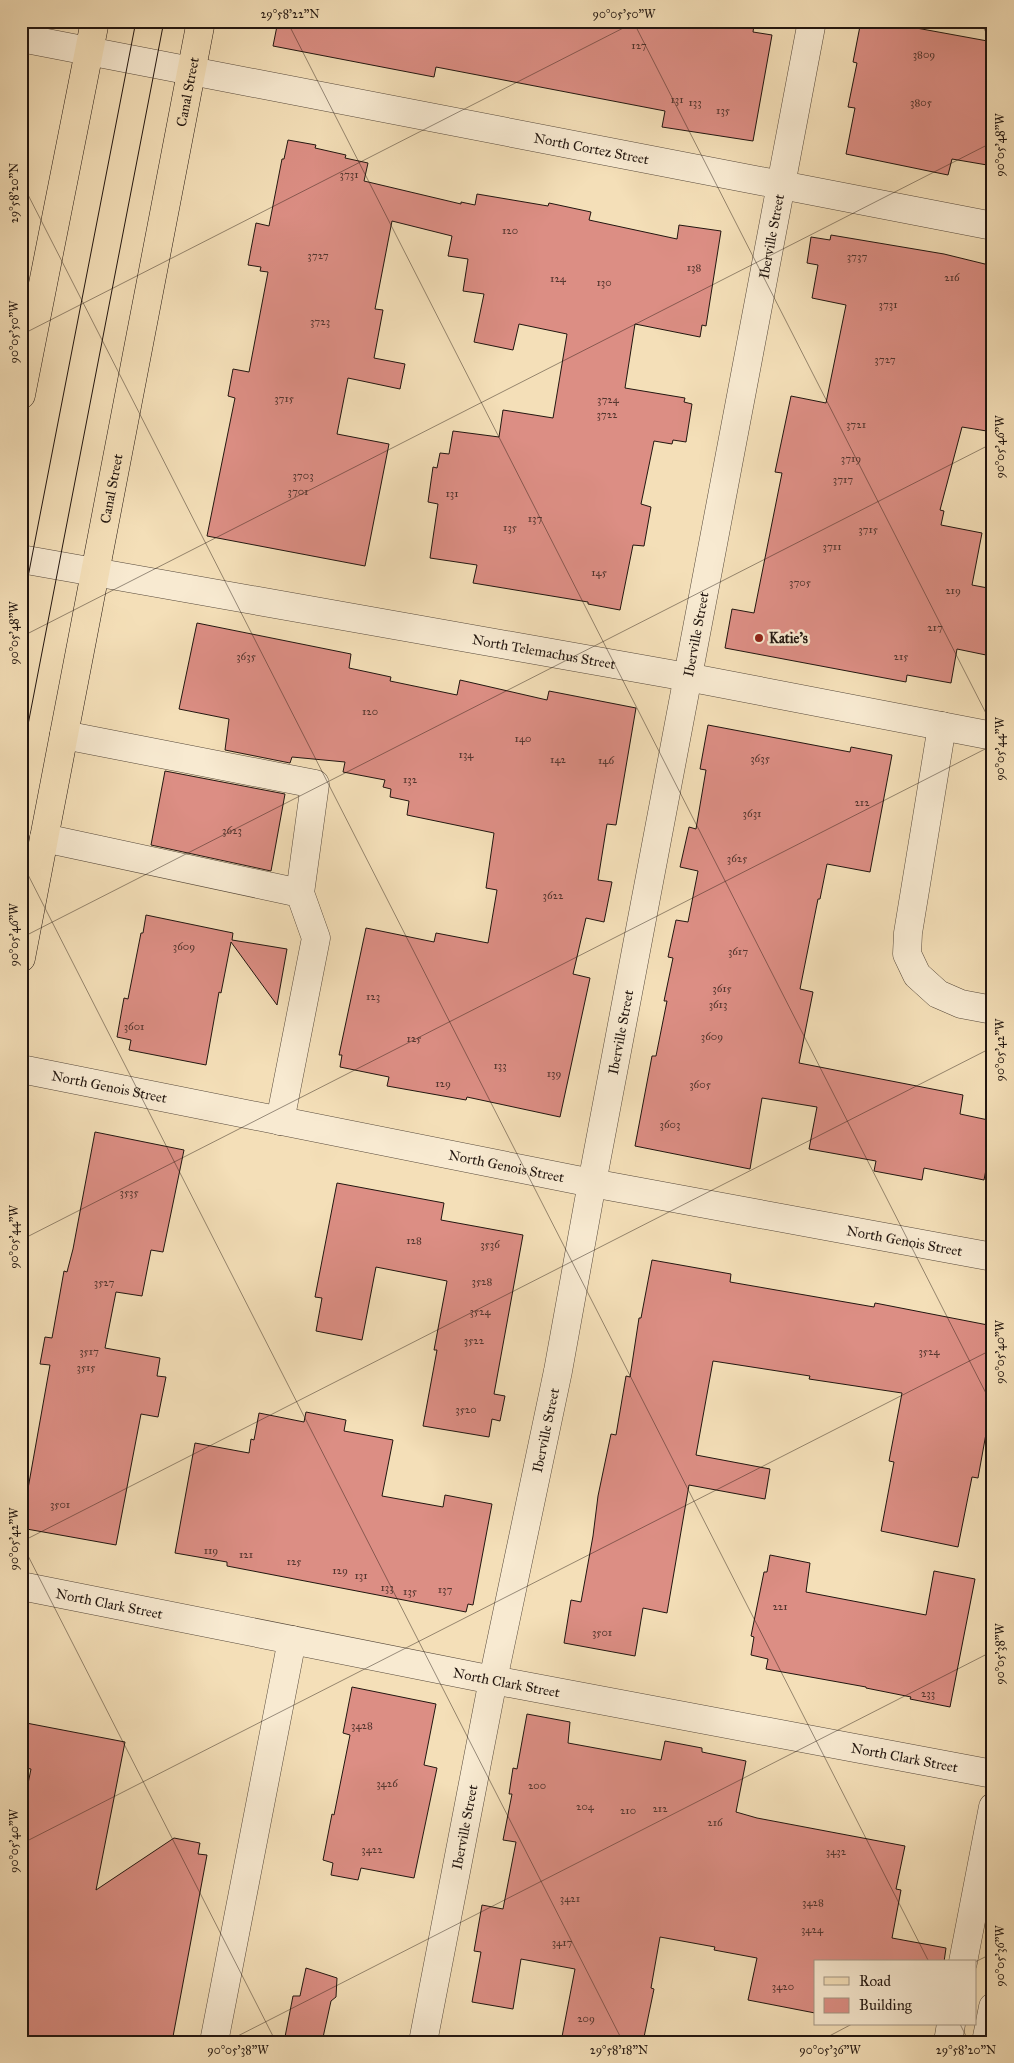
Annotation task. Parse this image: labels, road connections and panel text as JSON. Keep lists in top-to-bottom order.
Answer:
{
  "streets": {
    "main road": ["Canal Street"],
    "street": [
      "North Cortez Street",
      "Iberville Street",
      "North Telemachus Street",
      "North Genois Street",
      "North Clark Street"
    ]
  },
  "crossings": [
    ["Canal Street", "North Cortez Street"],
    ["Canal Street", "North Telemachus Street"],
    ["North Cortez Street", "Iberville Street"],
    ["Iberville Street", "North Telemachus Street"],
    ["Iberville Street", "North Genois Street"],
    ["Iberville Street", "North Clark Street"]
  ],
  "places": ["Katie's"],
  "house_numbers": [
    "127",
    "3809",
    "131",
    "133",
    "3805",
    "135",
    "3731",
    "120",
    "3727",
    "3737",
    "138",
    "216",
    "124",
    "130",
    "3731",
    "3723",
    "3727",
    "3715",
    "3724",
    "3722",
    "3721",
    "3719",
    "3703",
    "3717",
    "3701",
    "131",
    "137",
    "135",
    "3715",
    "3711",
    "145",
    "3705",
    "219",
    "217",
    "3635",
    "215",
    "120",
    "140",
    "134",
    "3635",
    "142",
    "146",
    "132",
    "212",
    "3631",
    "3623",
    "3625",
    "3622",
    "3609",
    "3617",
    "3615",
    "123",
    "3613",
    "3601",
    "3609",
    "125",
    "133",
    "139",
    "129",
    "3605",
    "3603",
    "3535",
    "128",
    "3536",
    "3528",
    "3527",
    "3524",
    "3522",
    "3517",
    "3524",
    "3515",
    "3520",
    "3501",
    "119",
    "121",
    "125",
    "129",
    "131",
    "133",
    "137",
    "135",
    "221",
    "3501",
    "233",
    "3428",
    "3426",
    "200",
    "204",
    "212",
    "210",
    "216",
    "3422",
    "3432",
    "3421",
    "3428",
    "3424",
    "3417",
    "3420",
    "209"
  ],
  "legend": ["Road", "Building"],
  "coordinates": [
    "29°58'22\"N",
    "90°05'50\"W",
    "90°05'48\"W",
    "29°58'20\"N",
    "90°05'46\"W",
    "90°05'44\"W",
    "90°05'42\"W",
    "90°05'40\"W",
    "90°05'38\"W",
    "90°05'36\"W",
    "29°58'18\"N"
  ]
}
